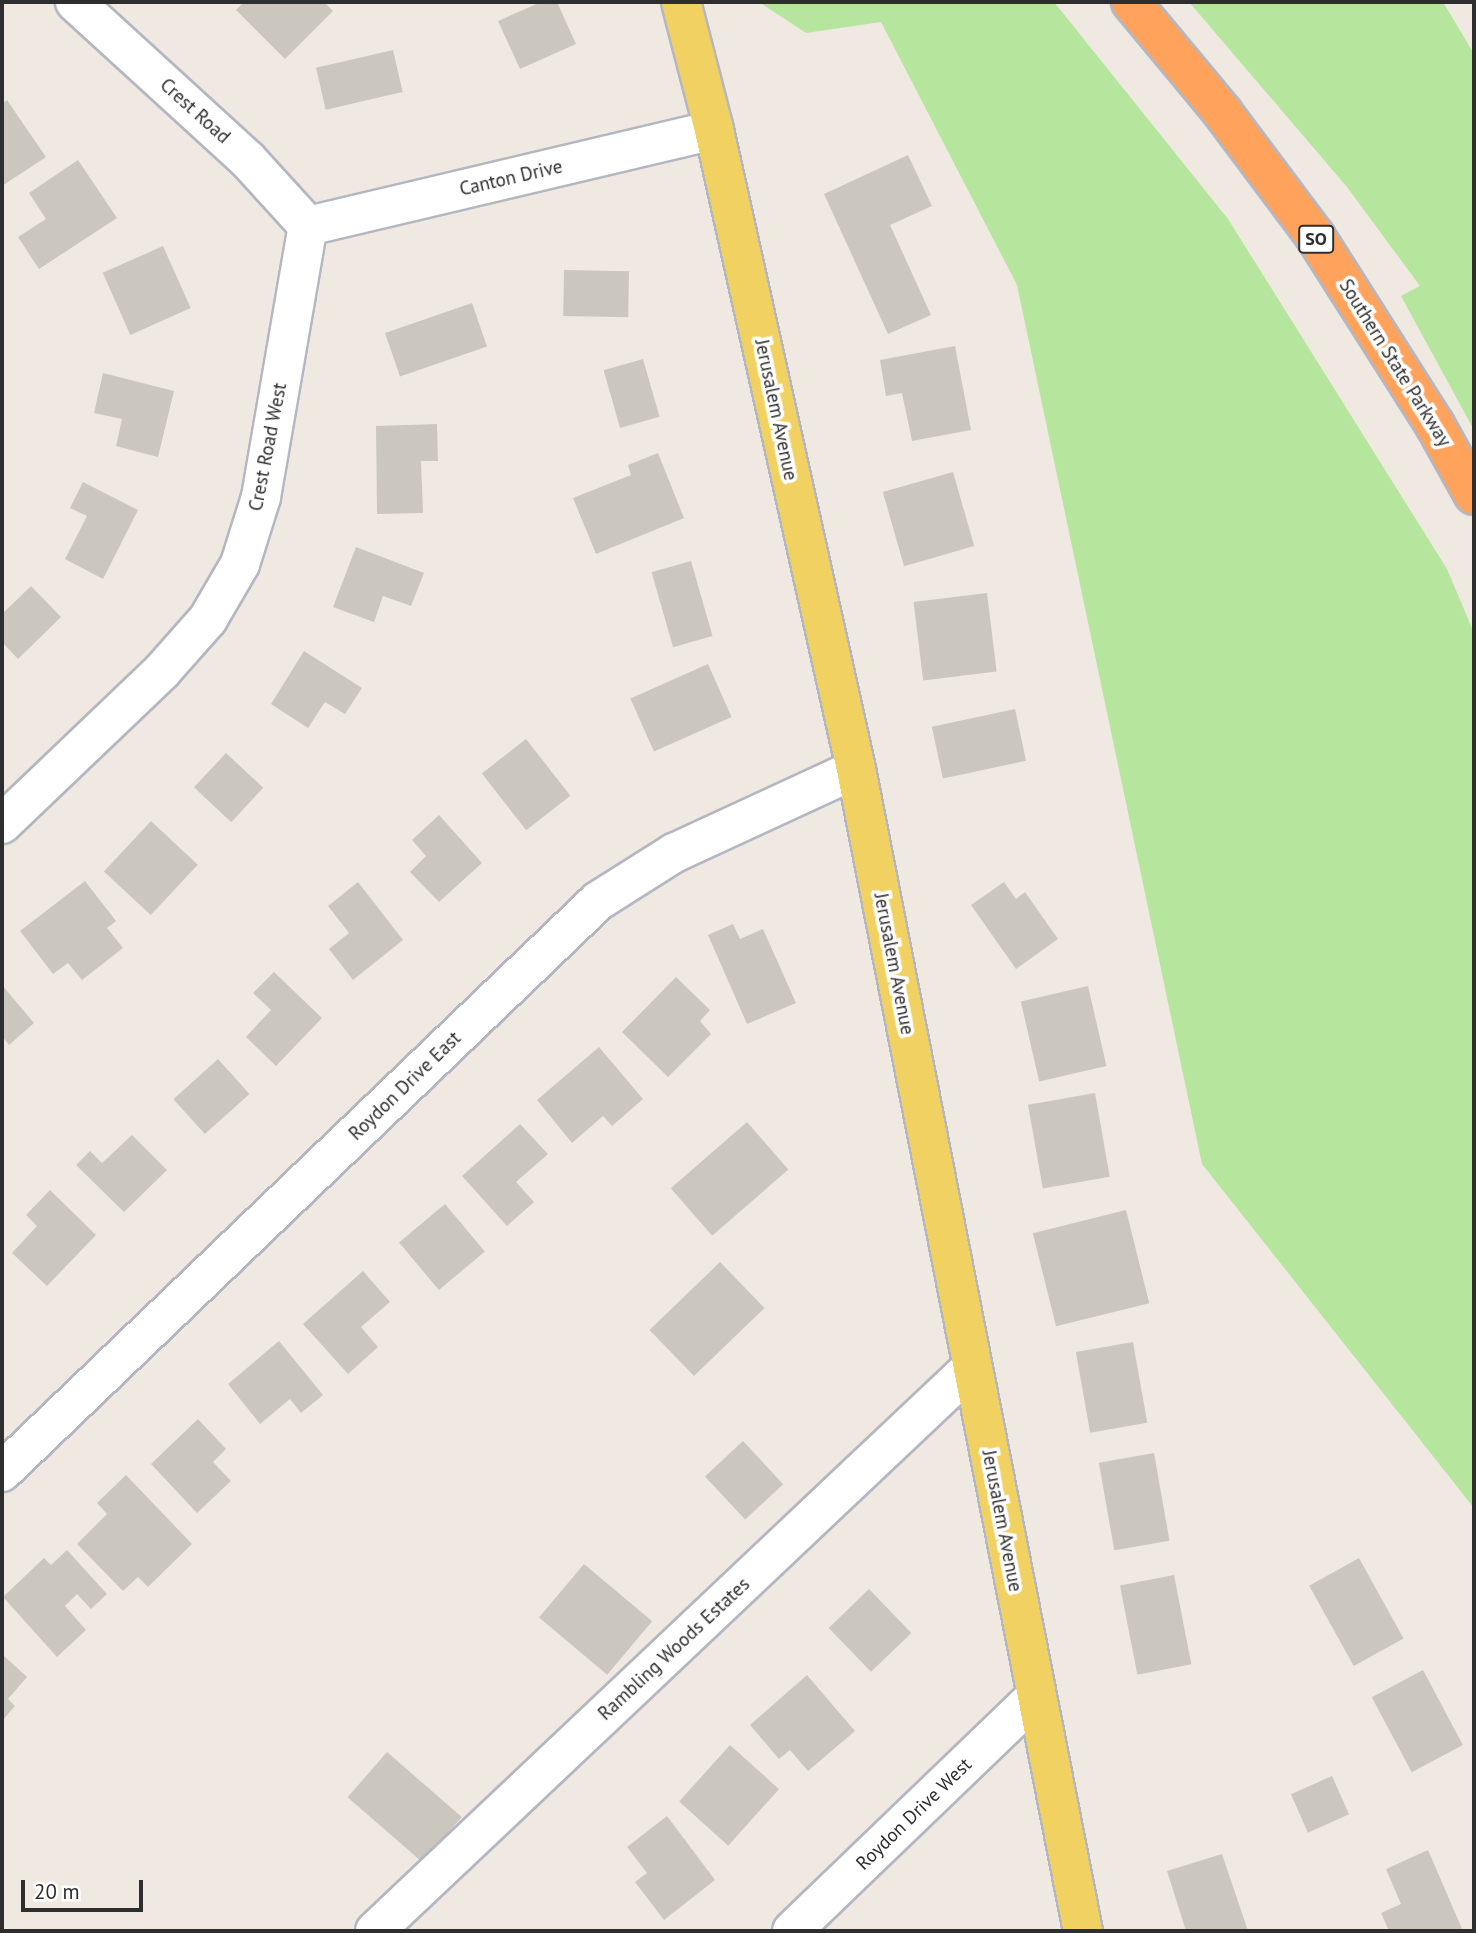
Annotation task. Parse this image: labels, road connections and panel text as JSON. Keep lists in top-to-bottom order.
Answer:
{
  "streets": {
    "highway": ["SO", "Southern State Parkway"],
    "main road": ["Jerusalem Avenue"],
    "street": [
      "Crest Road",
      "Canton Drive",
      "Crest Road West",
      "Roydon Drive East",
      "Rambling Woods Estates",
      "Roydon Drive West"
    ]
  },
  "crossings": [
    ["Crest Road", "Canton Drive"],
    ["Crest Road", "Crest Road West"],
    ["Canton Drive", "Jerusalem Avenue"],
    ["Canton Drive", "Crest Road West"],
    ["Jerusalem Avenue", "Roydon Drive East"],
    ["Jerusalem Avenue", "Rambling Woods Estates"],
    ["Jerusalem Avenue", "Roydon Drive West"]
  ],
  "scale_bar": "20 m"
}
